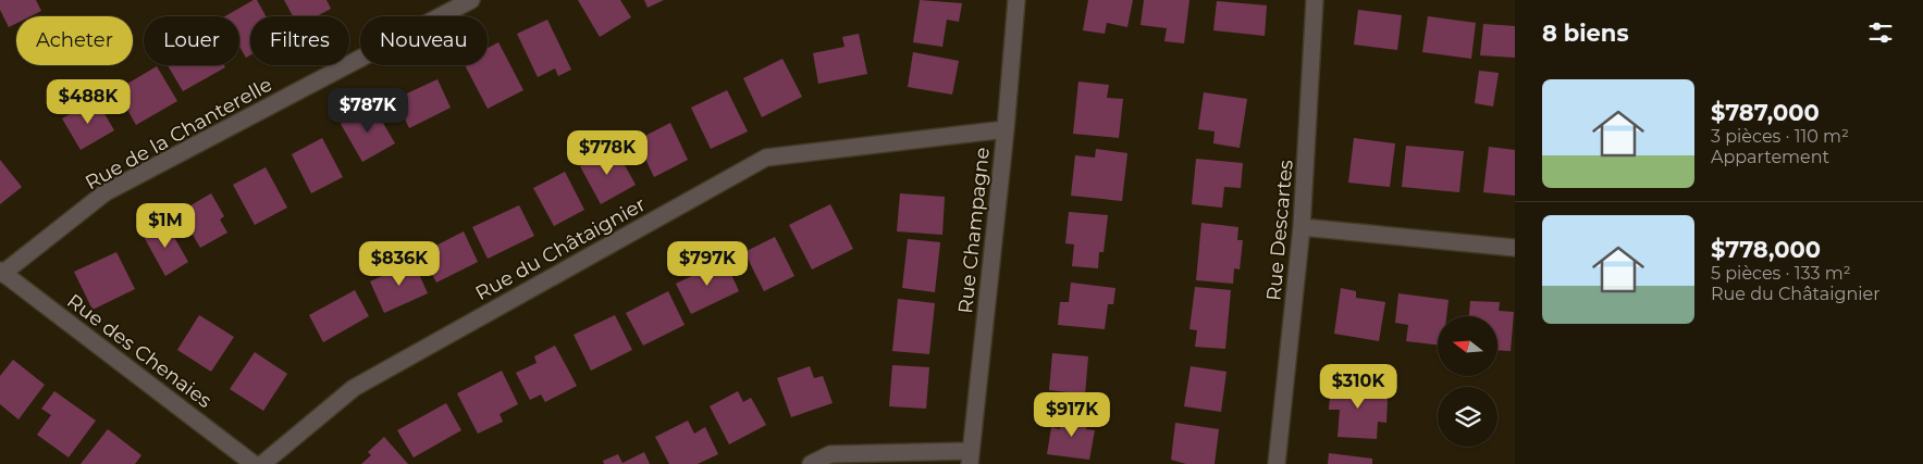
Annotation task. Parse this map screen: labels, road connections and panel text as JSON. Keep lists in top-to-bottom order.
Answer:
{
  "streets": {
    "street": [
      "Rue de la Chanterelle",
      "Rue Champagne",
      "Rue Descartes",
      "Rue du Châtaignier",
      "Rue des Chenaies"
    ]
  },
  "crossings": [
    ["Rue de la Chanterelle", "Rue des Chenaies"],
    ["Rue Champagne", "Rue du Châtaignier"]
  ],
  "north": "left",
  "page": {
    "heading": "8 biens",
    "chip": [
      "Acheter",
      "Louer",
      "Filtres",
      "Nouveau"
    ],
    "list": [
      {
        "name": "$787,000",
        "note": "3 pièces · 110 m² · Appartement"
      },
      {
        "name": "$778,000",
        "note": "5 pièces · 133 m² · Rue du Châtaignier"
      }
    ],
    "price": [
      "$488K",
      "$787K",
      "$778K",
      "$1M",
      "$836K",
      "$797K",
      "$310K",
      "$917K"
    ]
  }
}
